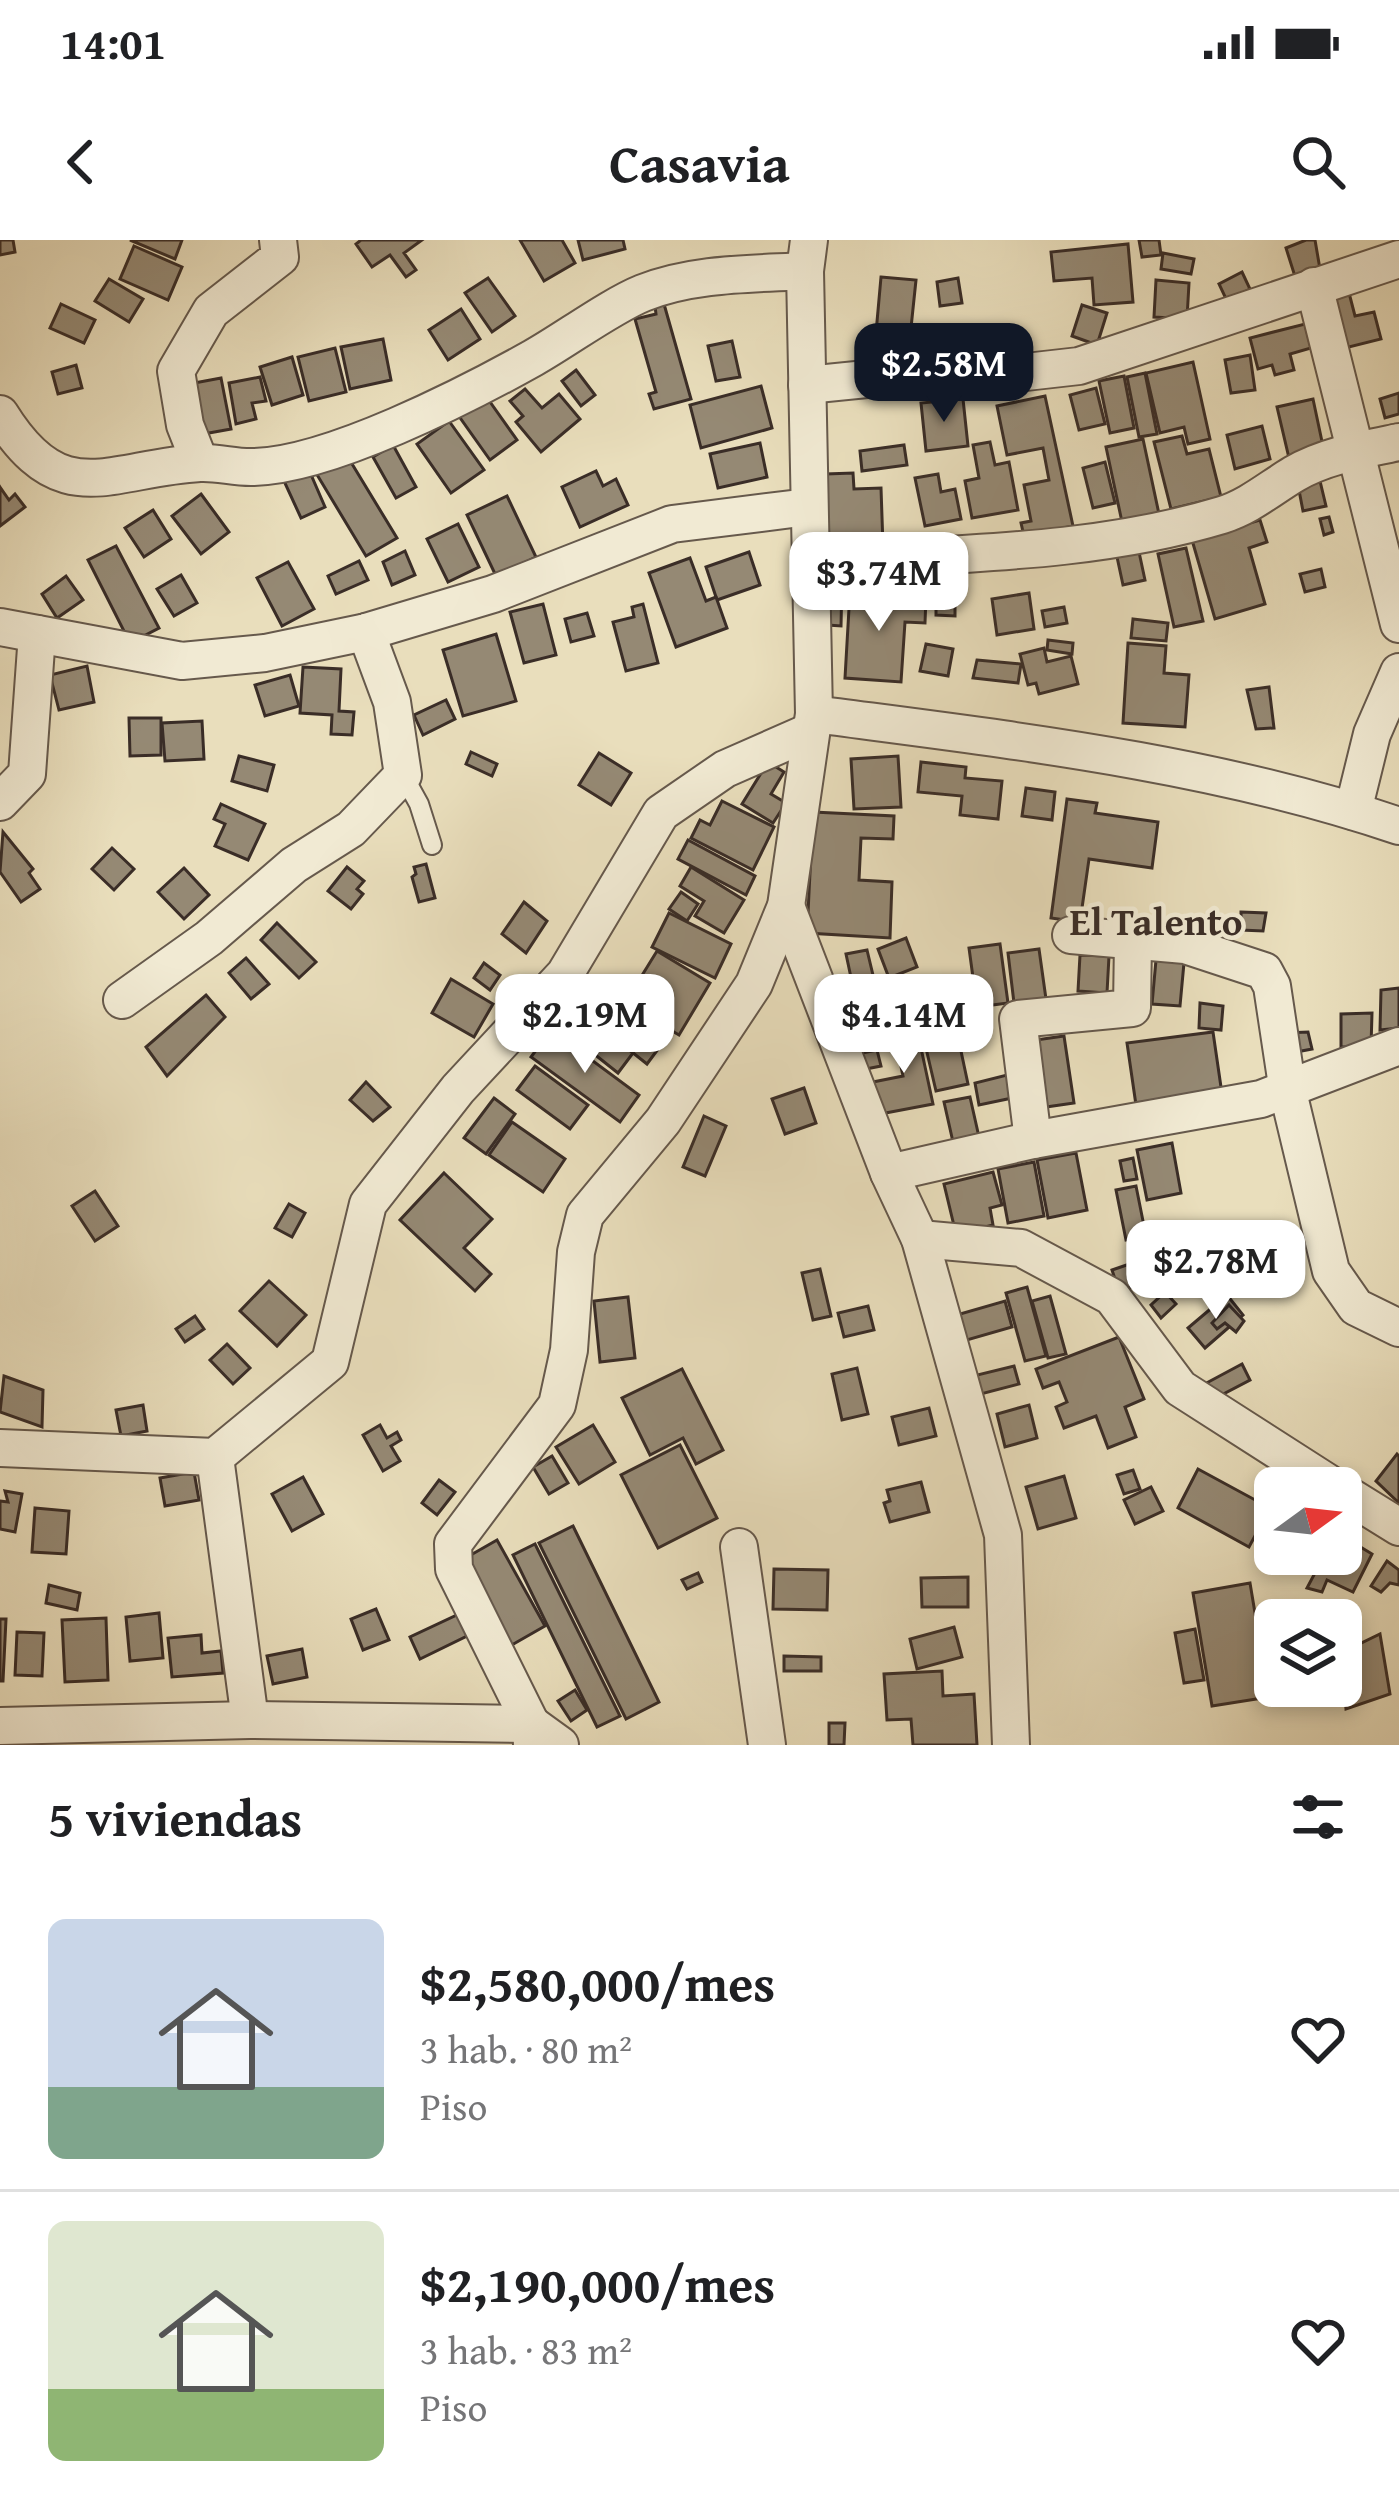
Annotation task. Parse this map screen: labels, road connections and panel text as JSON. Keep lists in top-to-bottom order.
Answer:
{
  "districts": ["El Talento"],
  "north": "right",
  "page": {
    "status": "14:01",
    "header": "Casavia",
    "price": [
      "$2.58M",
      "$3.74M",
      "$2.19M",
      "$4.14M",
      "$2.78M"
    ],
    "heading": "5 viviendas",
    "list": [
      {
        "name": "$2,580,000/mes",
        "note": "3 hab. · 80 m² · Piso"
      },
      {
        "name": "$2,190,000/mes",
        "note": "3 hab. · 83 m² · Piso"
      }
    ]
  }
}
